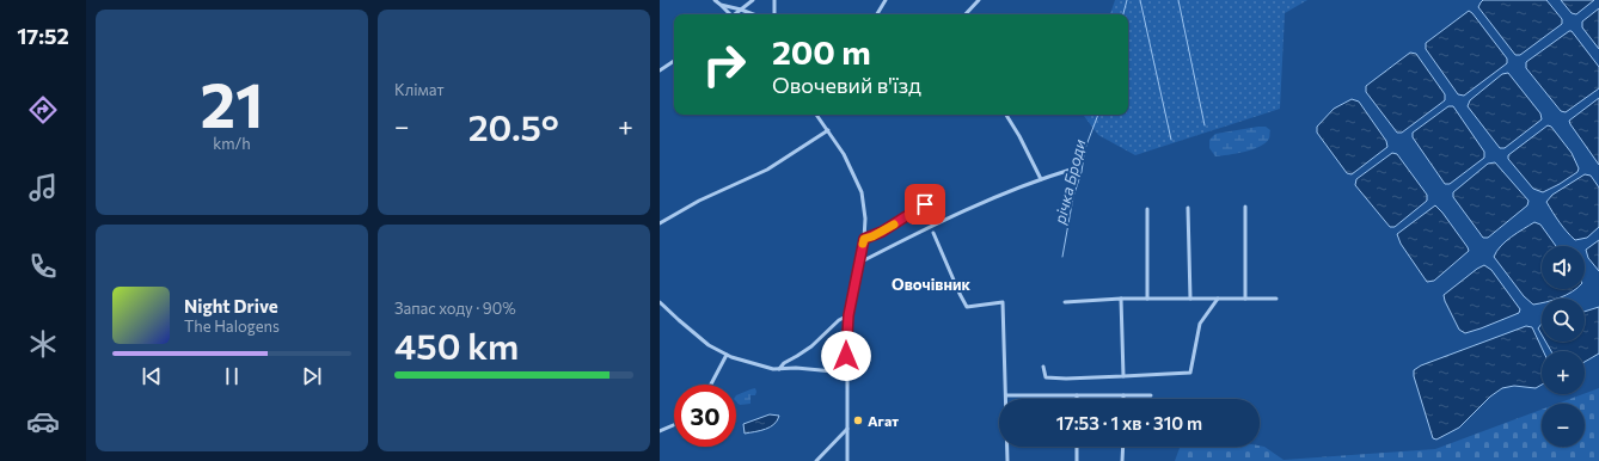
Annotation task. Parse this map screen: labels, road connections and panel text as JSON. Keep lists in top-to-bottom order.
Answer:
{
  "districts": ["Овочівник"],
  "water": ["річка Броди"],
  "places": ["Агат"],
  "page": {
    "tabs": "17:52",
    "tile": [
      ["21", "km/h"],
      "Клімат",
      ["Запас ходу · 90%", "450 km"]
    ],
    "turn": ["200 m", "Овочевий в'їзд"],
    "heat": ["−", "20.5°", "+"],
    "map_buttons": ["+", "−"],
    "song": ["Night Drive", "The Halogens"],
    "limit": "30",
    "trip": "17:53 · 1 хв · 310 m"
  }
}
